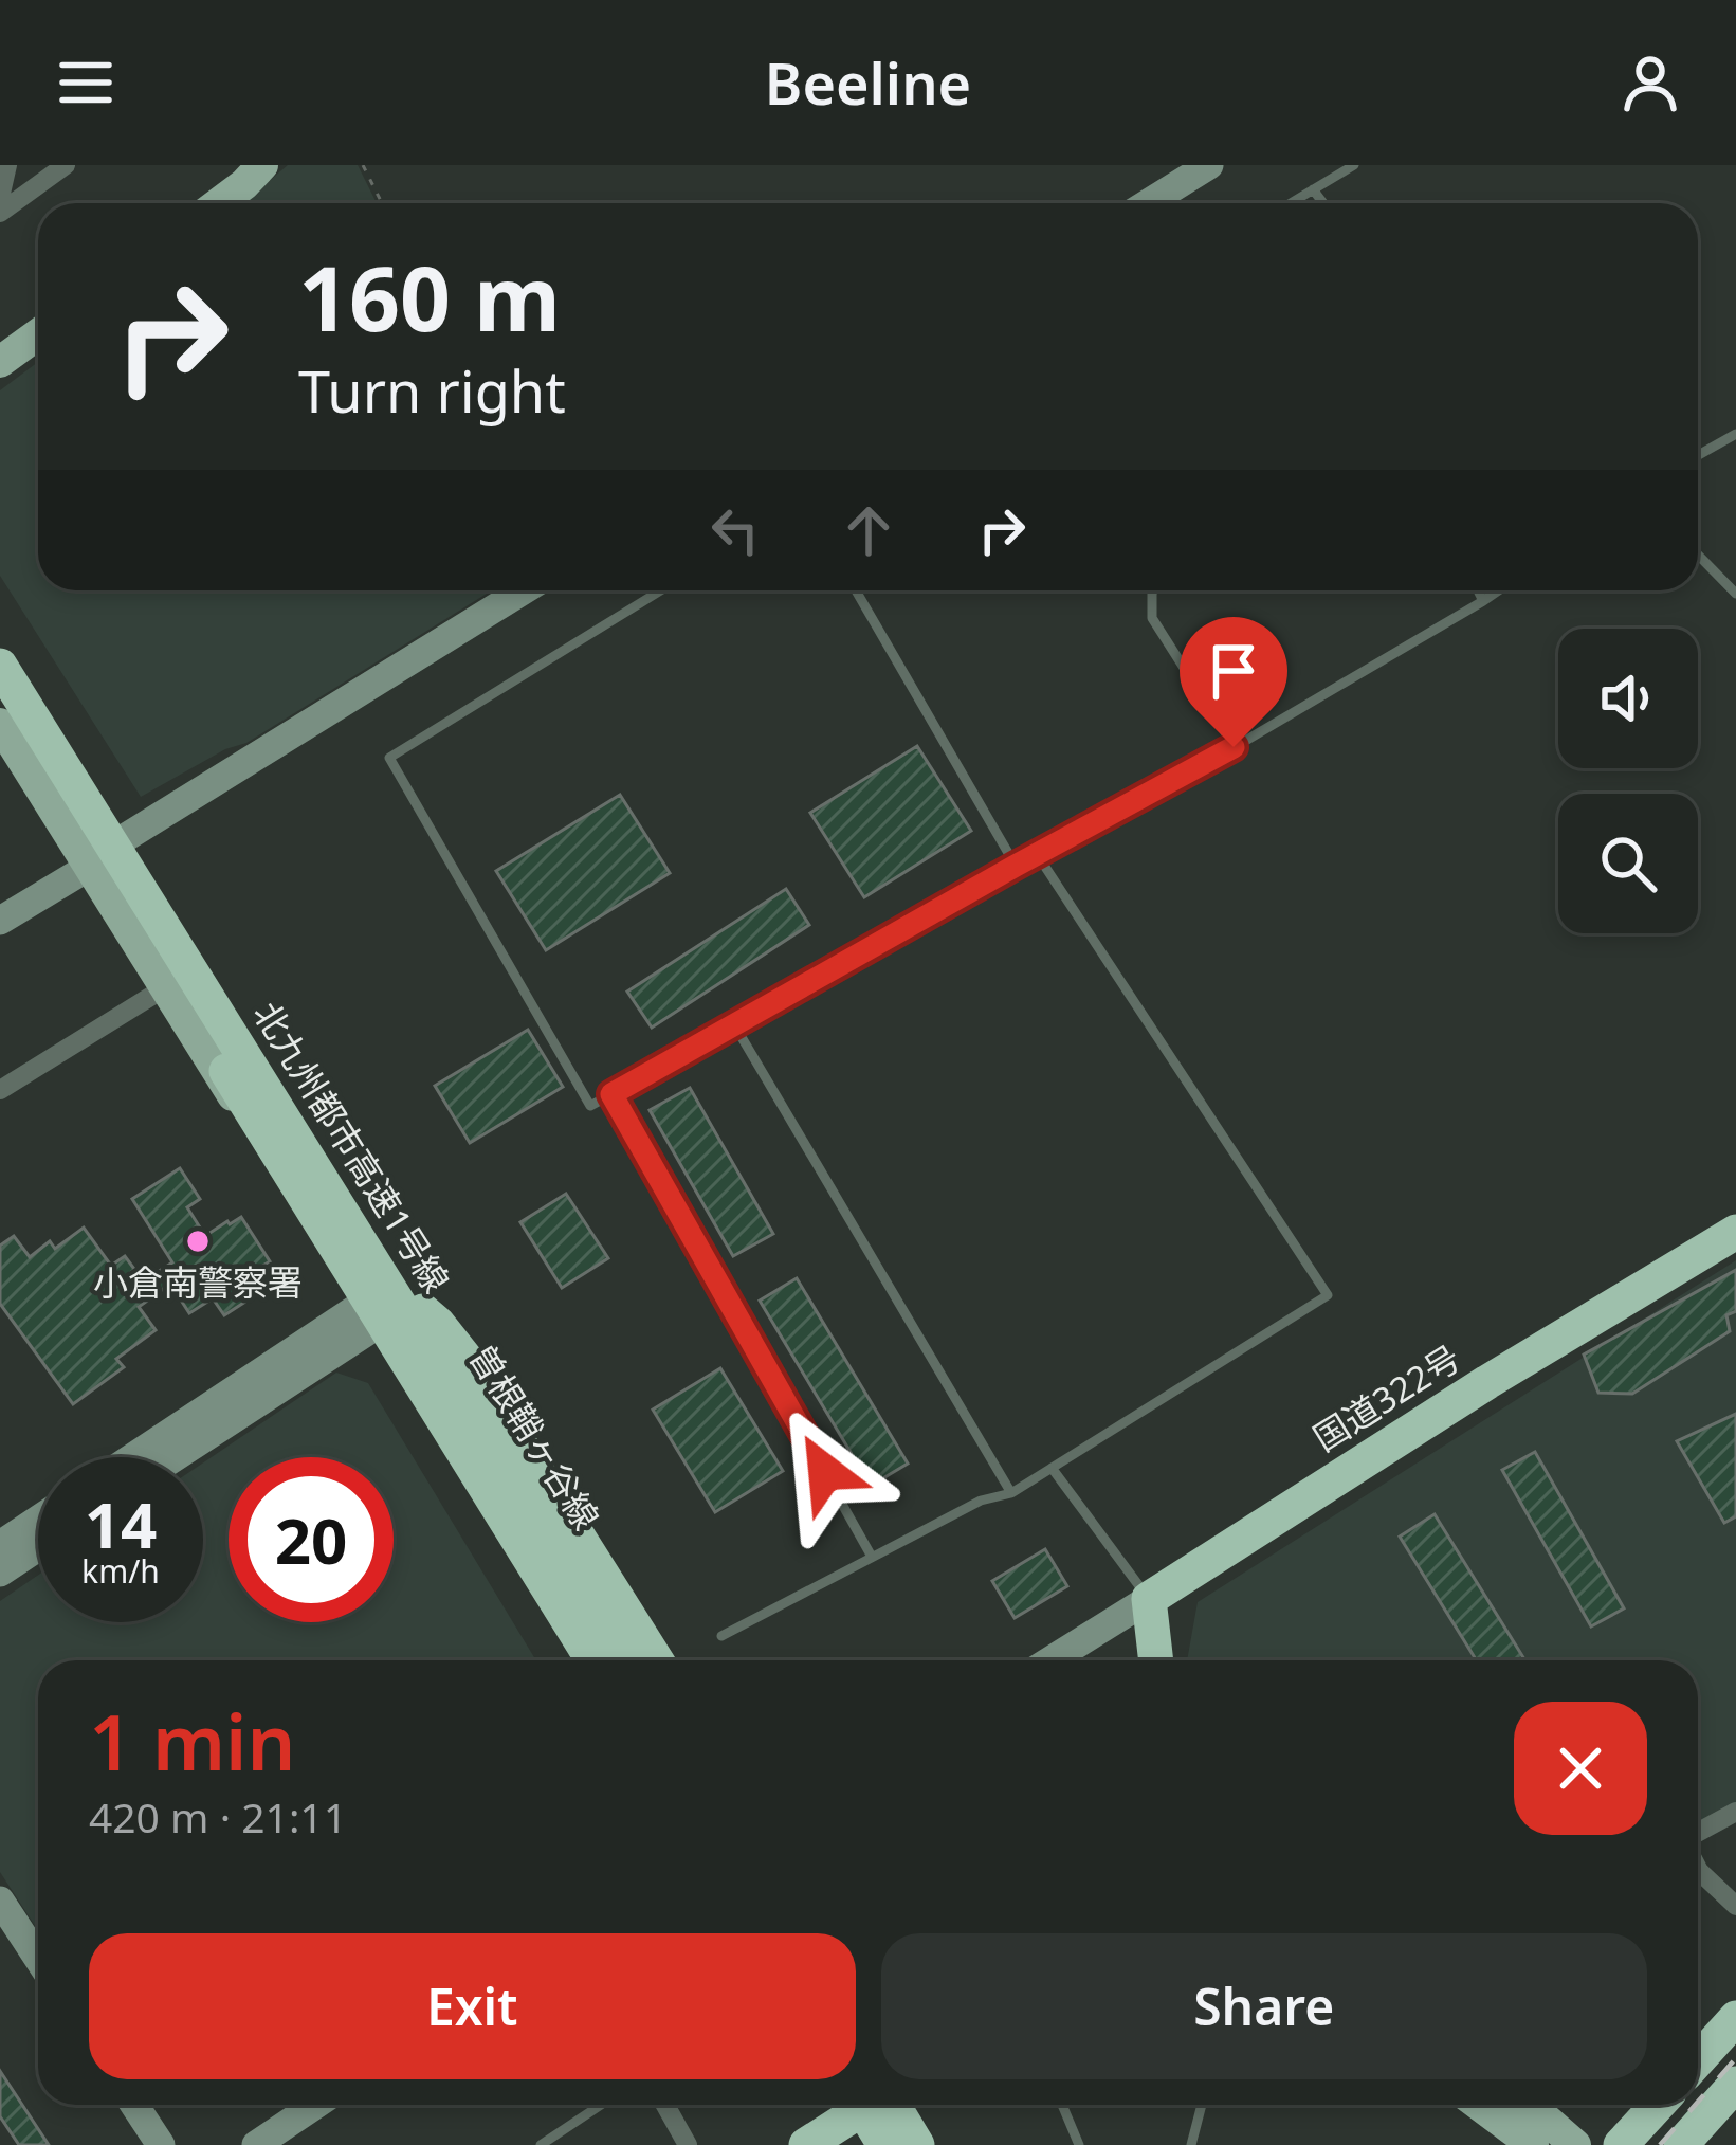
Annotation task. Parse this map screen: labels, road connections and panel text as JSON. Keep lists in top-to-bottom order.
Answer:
{
  "streets": {
    "highway": ["北九州都市高速1号線", "国道322号"],
    "main road": ["曽根鞘ヶ谷線"]
  },
  "crossings": [
    ["北九州都市高速1号線", "曽根鞘ヶ谷線"]
  ],
  "places": ["小倉南警察署"],
  "page": {
    "header": "Beeline",
    "turn": ["160 m", "Turn right"],
    "speed": "14 km/h",
    "limit": "20",
    "heading": ["1 min", "420 m · 21:11"],
    "buttons": ["Exit", "Share"]
  }
}
